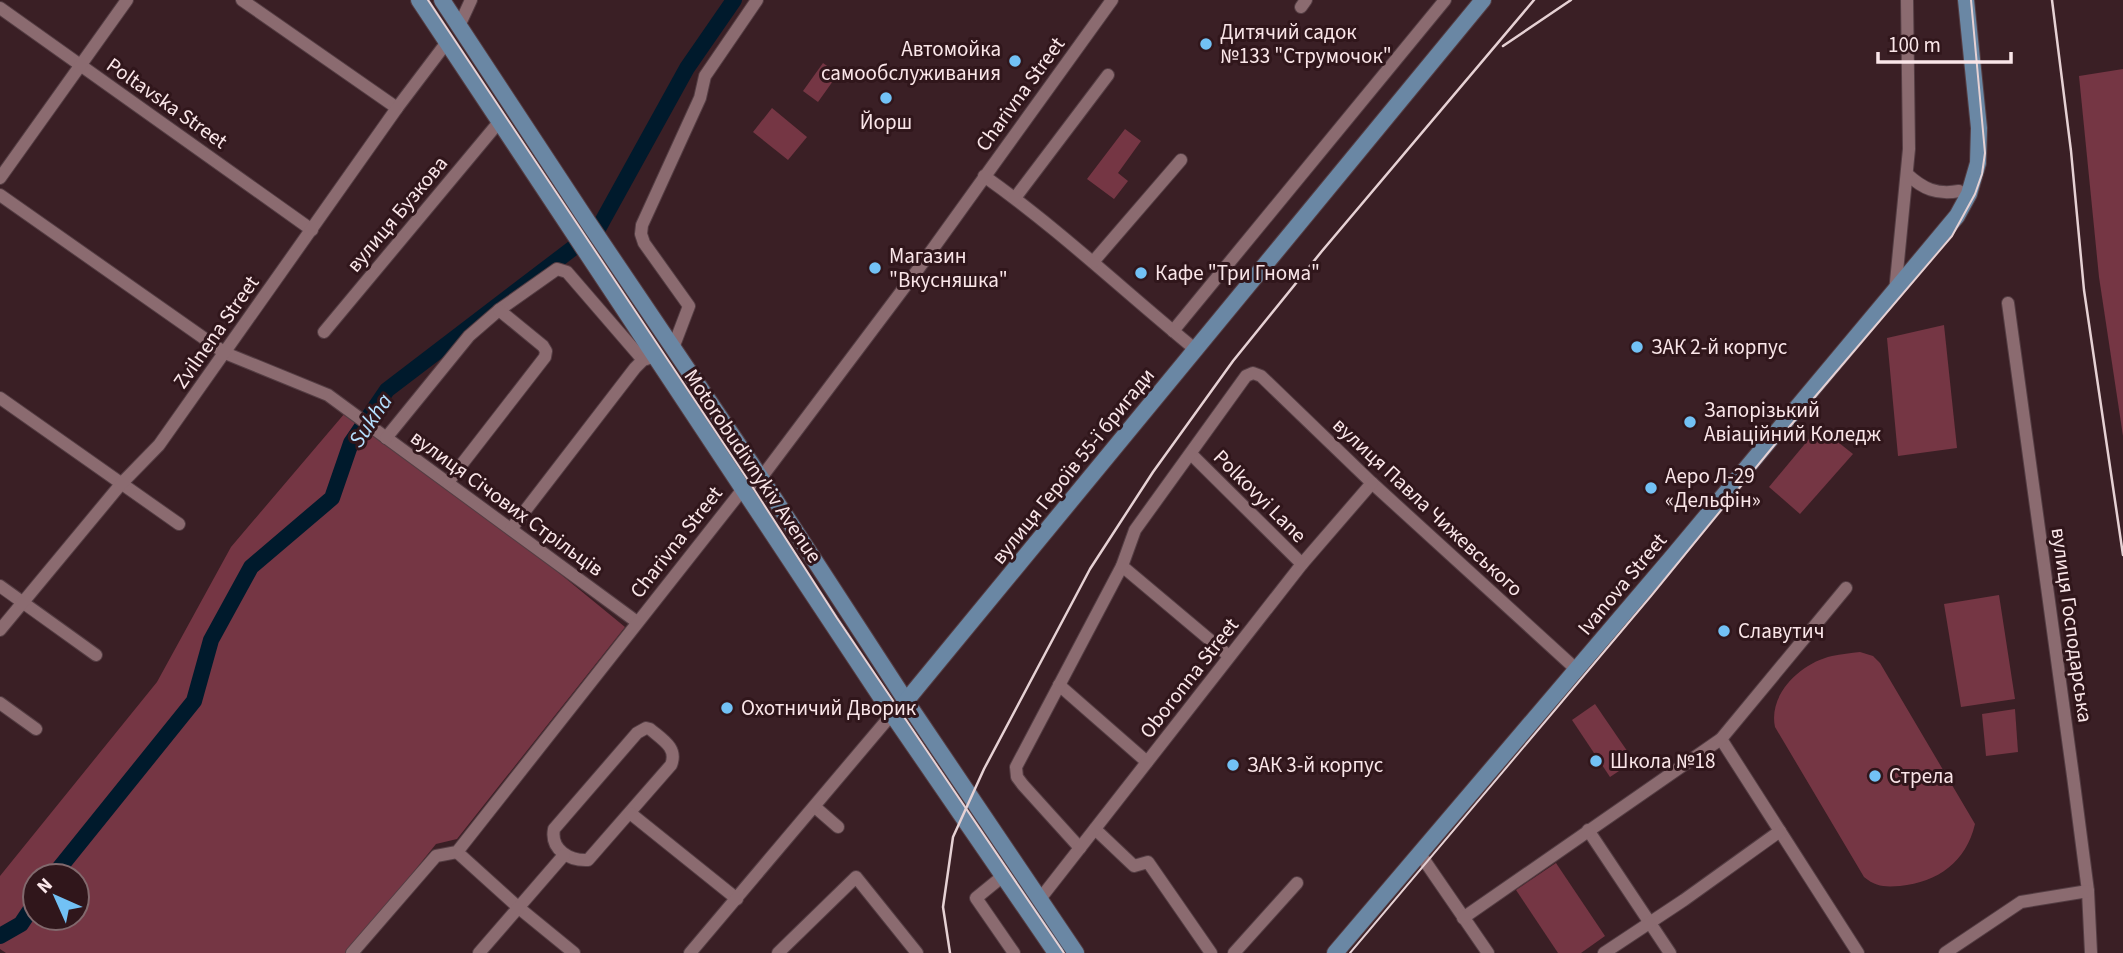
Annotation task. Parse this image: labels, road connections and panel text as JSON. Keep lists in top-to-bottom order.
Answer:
{
  "streets": {
    "main road": ["Motorobudivnykiv Avenue", "вулиця Героїв 55-ї бригади", "Ivanova Street"],
    "street": [
      "Charivna Street",
      "Poltavska Street",
      "вулиця Бузкова",
      "Zvilnena Street",
      "Polkovyi Lane",
      "вулиця Січових Стрільців",
      "вулиця Павла Чижевського",
      "вулиця Господарська",
      "Oboronna Street"
    ]
  },
  "crossings": [
    ["Charivna Street", "Motorobudivnykiv Avenue"],
    ["Charivna Street", "вулиця Січових Стрільців"],
    ["Poltavska Street", "Zvilnena Street"],
    ["вулиця Бузкова", "Motorobudivnykiv Avenue"],
    ["Zvilnena Street", "Motorobudivnykiv Avenue"],
    ["Zvilnena Street", "вулиця Січових Стрільців"],
    ["Motorobudivnykiv Avenue", "вулиця Героїв 55-ї бригади"],
    ["Motorobudivnykiv Avenue", "Oboronna Street"],
    ["Polkovyi Lane", "вулиця Павла Чижевського"],
    ["Polkovyi Lane", "Oboronna Street"],
    ["вулиця Павла Чижевського", "Ivanova Street"],
    ["вулиця Павла Чижевського", "Oboronna Street"]
  ],
  "water": ["Sukha"],
  "places": [
    "Дитячий садок №133 \"Струмочок\"",
    "Автомойка самообслуживания",
    "Йорш",
    "Магазин \"Вкусняшка\"",
    "Кафе \"Три Гнома\"",
    "ЗАК 2-й корпус",
    "Запорізький Авіаційний Коледж",
    "Аеро Л-29 «Дельфін»",
    "Славутич",
    "Охотничий Дворик",
    "Школа №18",
    "ЗАК 3-й корпус",
    "Стрела"
  ],
  "scale_bar": "100 m",
  "north": "top left"
}
